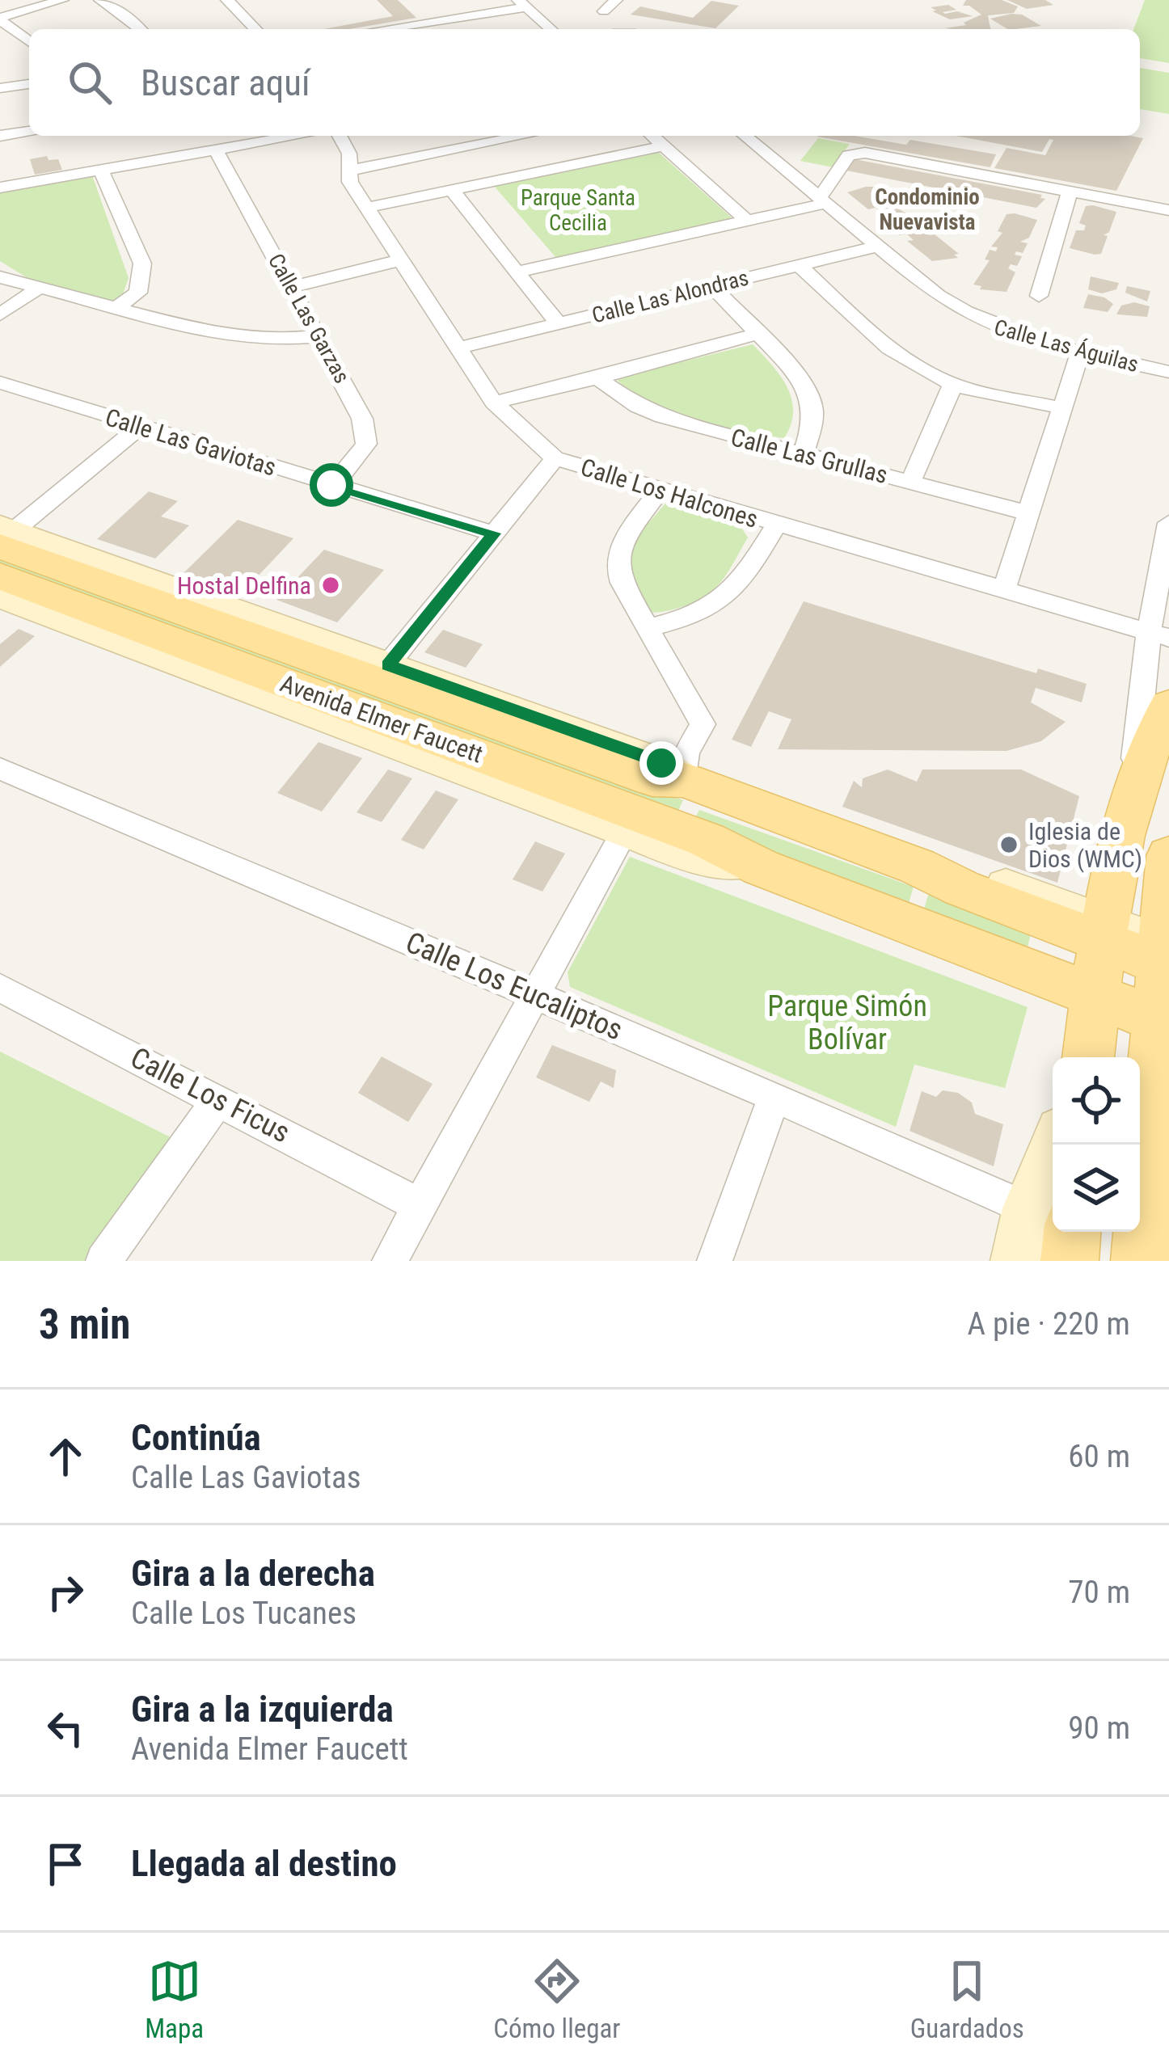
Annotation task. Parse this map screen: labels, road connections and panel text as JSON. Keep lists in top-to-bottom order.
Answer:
{
  "streets": {
    "main road": ["Avenida Elmer Faucett"],
    "street": [
      "Calle Las Alondras",
      "Calle Las Garzas",
      "Calle Las Águilas",
      "Calle Las Gaviotas",
      "Calle Las Grullas",
      "Calle Los Halcones",
      "Calle Los Eucaliptos",
      "Calle Los Ficus"
    ]
  },
  "crossings": [
    ["Calle Las Alondras", "Calle Las Águilas"],
    ["Calle Las Alondras", "Calle Los Halcones"],
    ["Calle Las Garzas", "Calle Las Gaviotas"]
  ],
  "districts": ["Condominio Nuevavista"],
  "parks": ["Parque Santa Cecilia", "Parque Simón Bolívar"],
  "places": ["Hostal Delfina", "Iglesia de Dios (WMC)"],
  "page": {
    "search": "Buscar aquí",
    "heading": ["3 min", "A pie · 220 m"],
    "list": [
      ["Continúa", "Calle Las Gaviotas", "60 m"],
      ["Gira a la derecha", "Calle Los Tucanes", "70 m"],
      ["Gira a la izquierda", "Avenida Elmer Faucett", "90 m"],
      "Llegada al destino"
    ],
    "nav": ["Mapa", "Cómo llegar", "Guardados"]
  }
}
